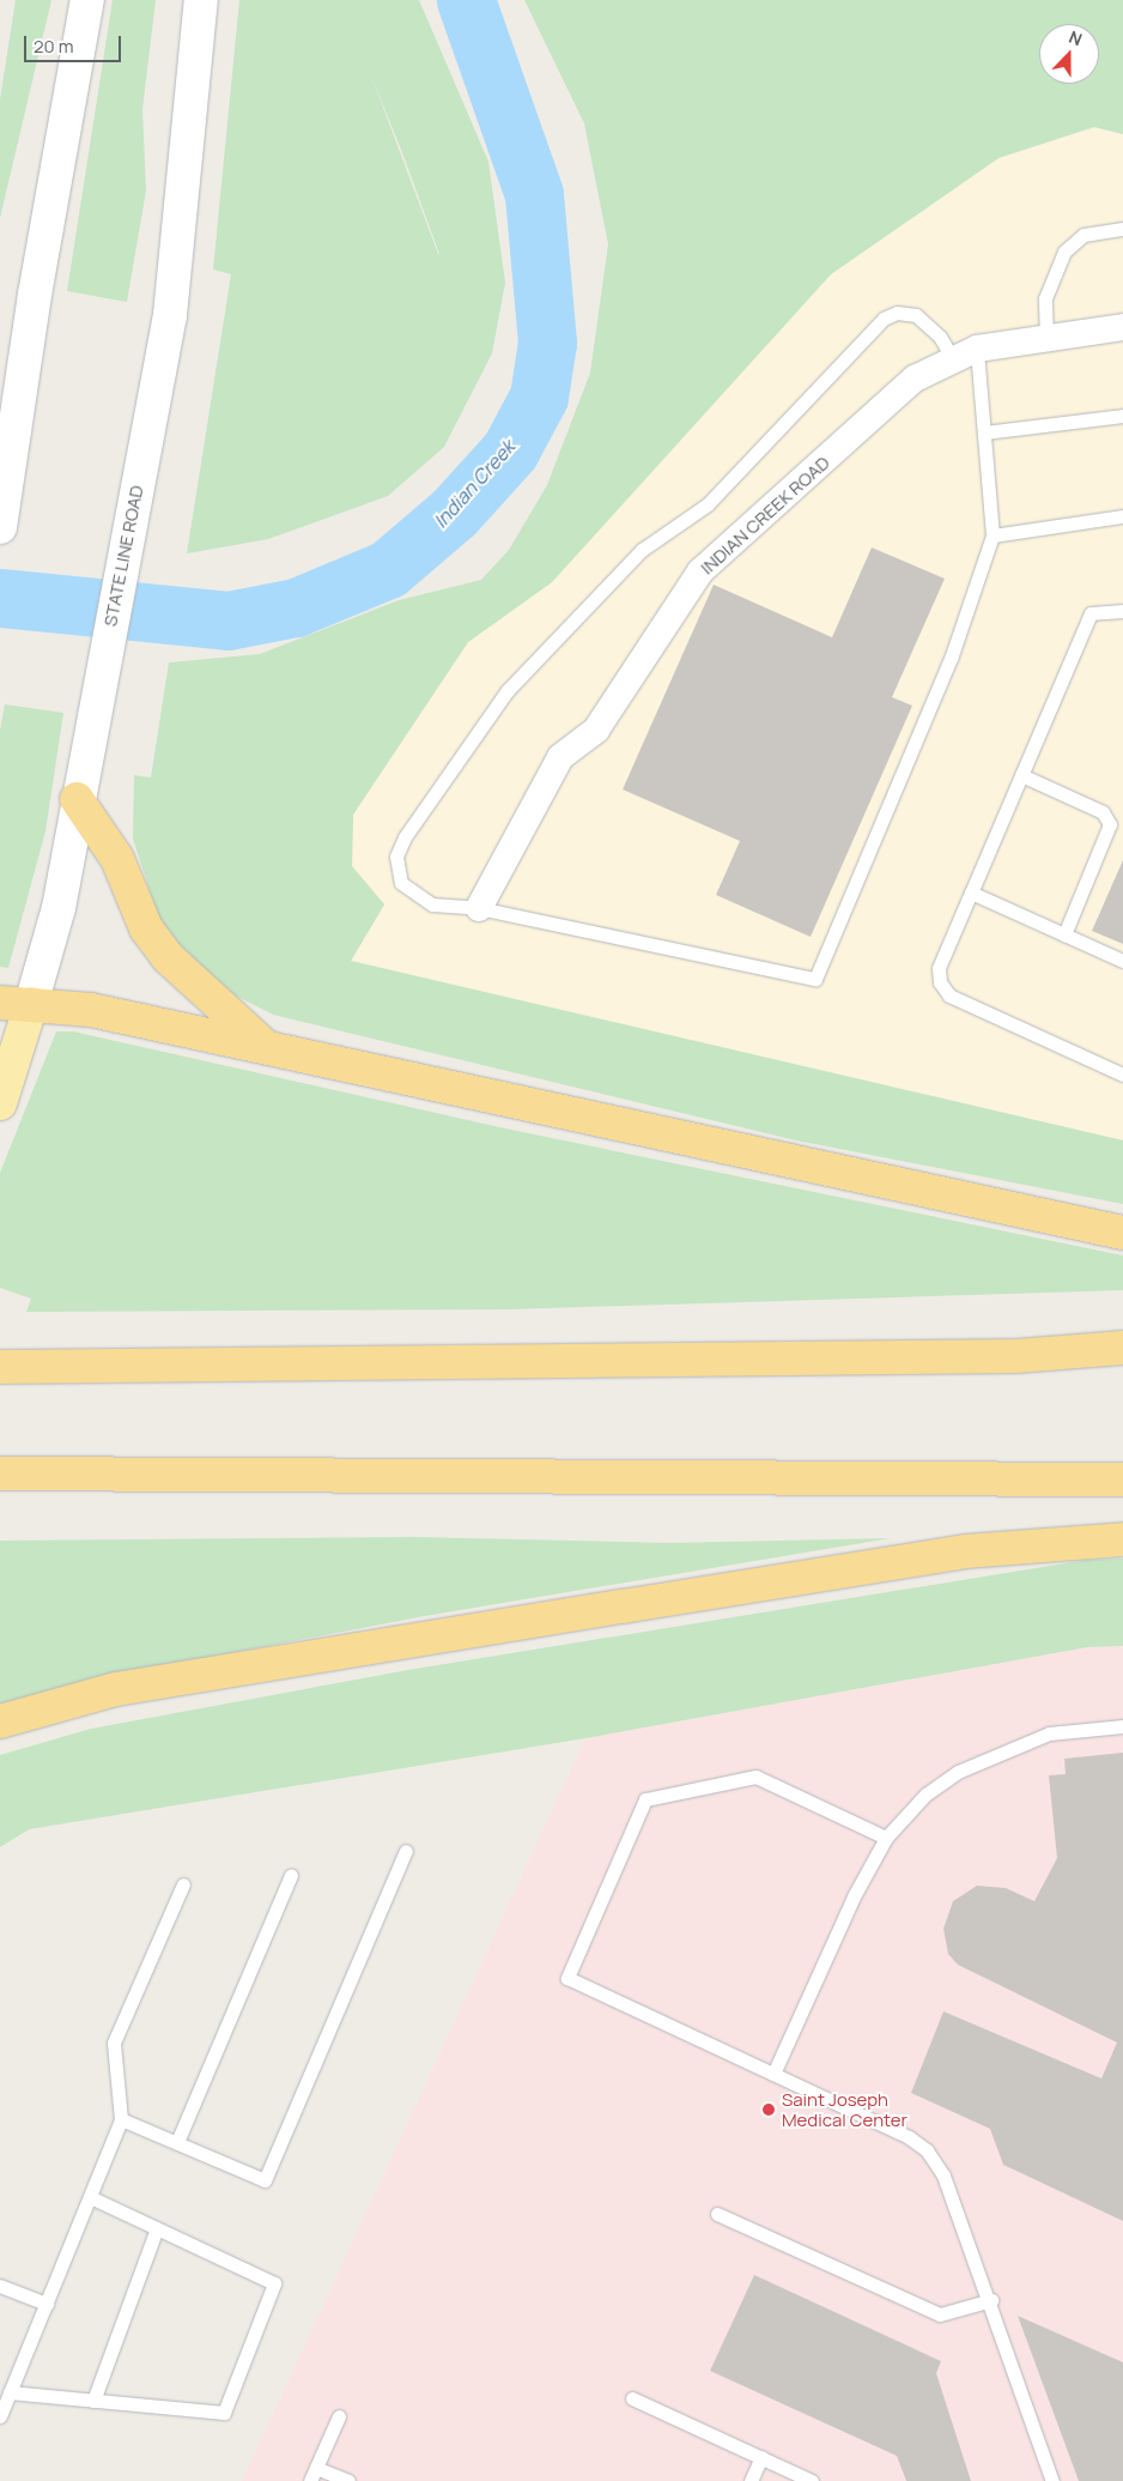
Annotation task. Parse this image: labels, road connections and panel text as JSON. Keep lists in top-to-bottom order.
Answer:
{
  "streets": {
    "main road": ["STATE LINE ROAD"],
    "street": ["INDIAN CREEK ROAD"]
  },
  "water": ["Indian Creek"],
  "places": ["Saint Joseph Medical Center"],
  "scale_bar": "20 m",
  "north": "top"
}
